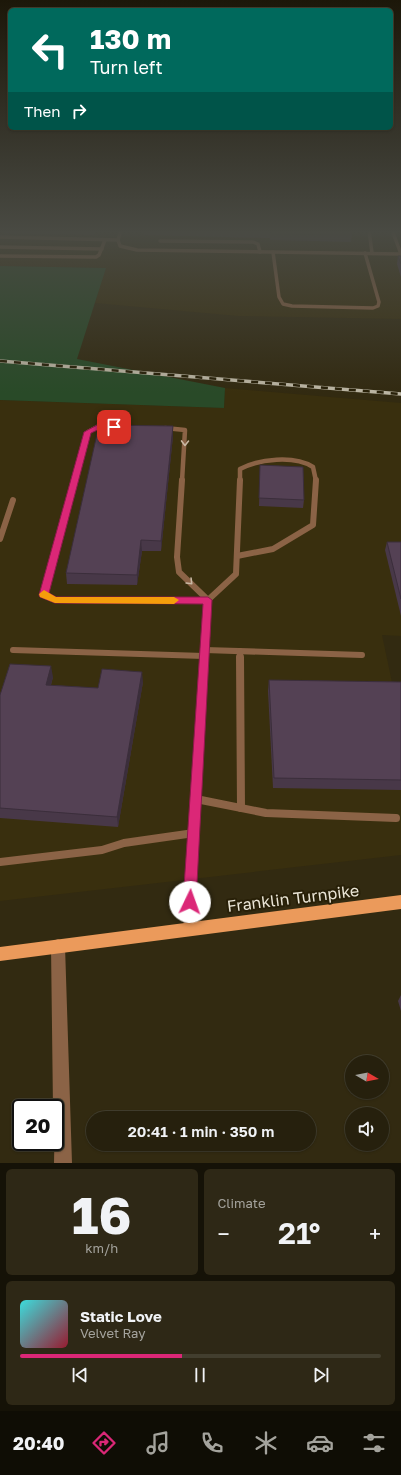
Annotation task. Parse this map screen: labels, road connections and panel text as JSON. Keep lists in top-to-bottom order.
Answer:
{
  "streets": {
    "main road": ["Franklin Turnpike"]
  },
  "north": "right",
  "page": {
    "turn": ["130 m", "Turn left"],
    "then": "Then",
    "limit": "20",
    "trip": "20:41 · 1 min · 350 m",
    "tile": [
      ["16", "km/h"],
      "Climate"
    ],
    "heat": ["−", "21°", "+"],
    "song": ["Static Love", "Velvet Ray"],
    "tabs": "20:40"
  }
}
